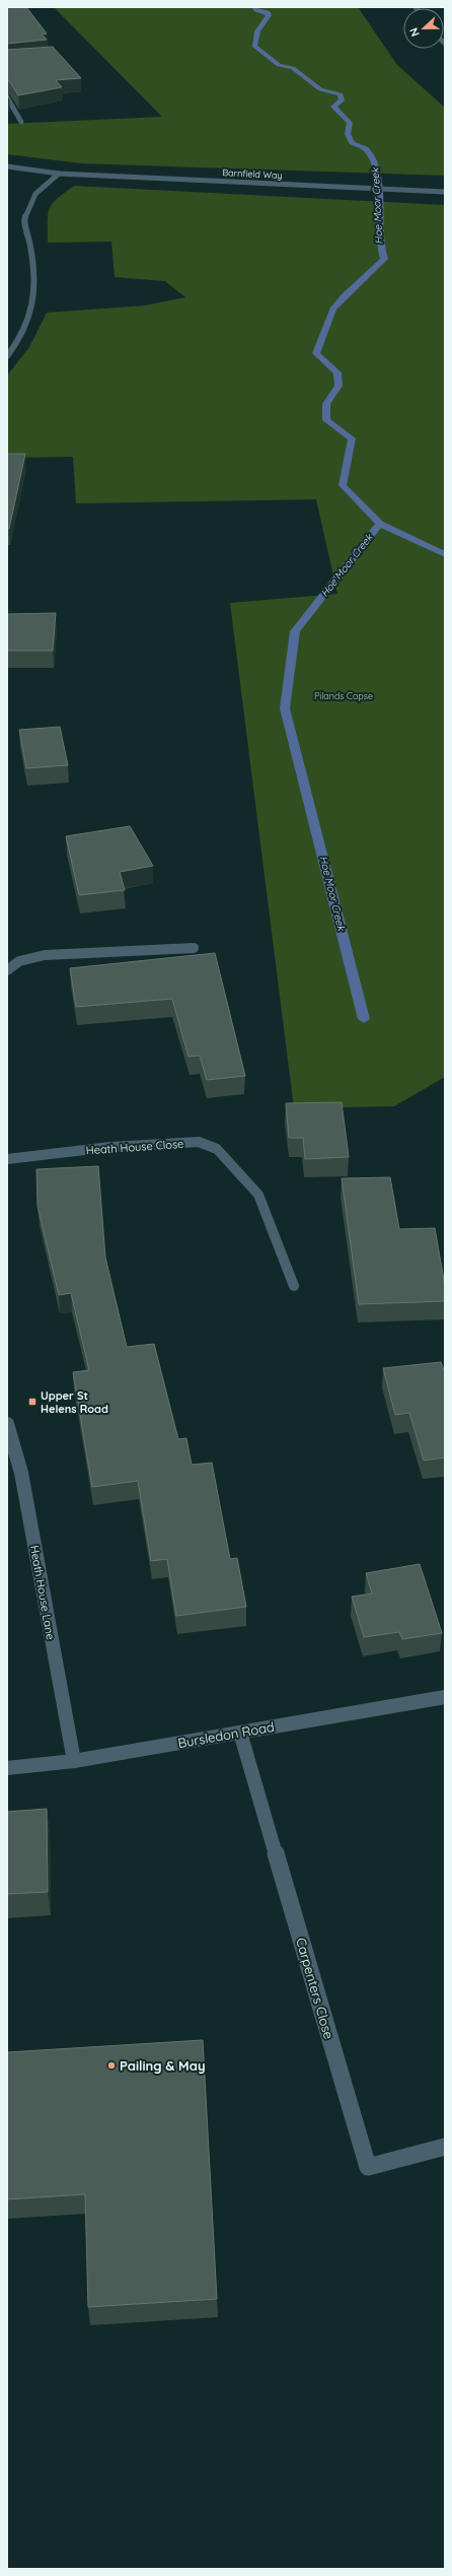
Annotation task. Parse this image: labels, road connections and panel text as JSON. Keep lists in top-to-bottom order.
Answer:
{
  "streets": {
    "street": [
      "Barnfield Way",
      "Heath House Close",
      "Heath House Lane",
      "Bursledon Road",
      "Carpenters Close"
    ]
  },
  "crossings": [
    ["Heath House Lane", "Bursledon Road"],
    ["Bursledon Road", "Carpenters Close"]
  ],
  "water": ["Hoe Moor Creek"],
  "parks": ["Pilands Copse"],
  "places": {
    "transit": ["Upper St Helens Road"],
    "other": ["Pailing & May"]
  },
  "north": "left"
}
